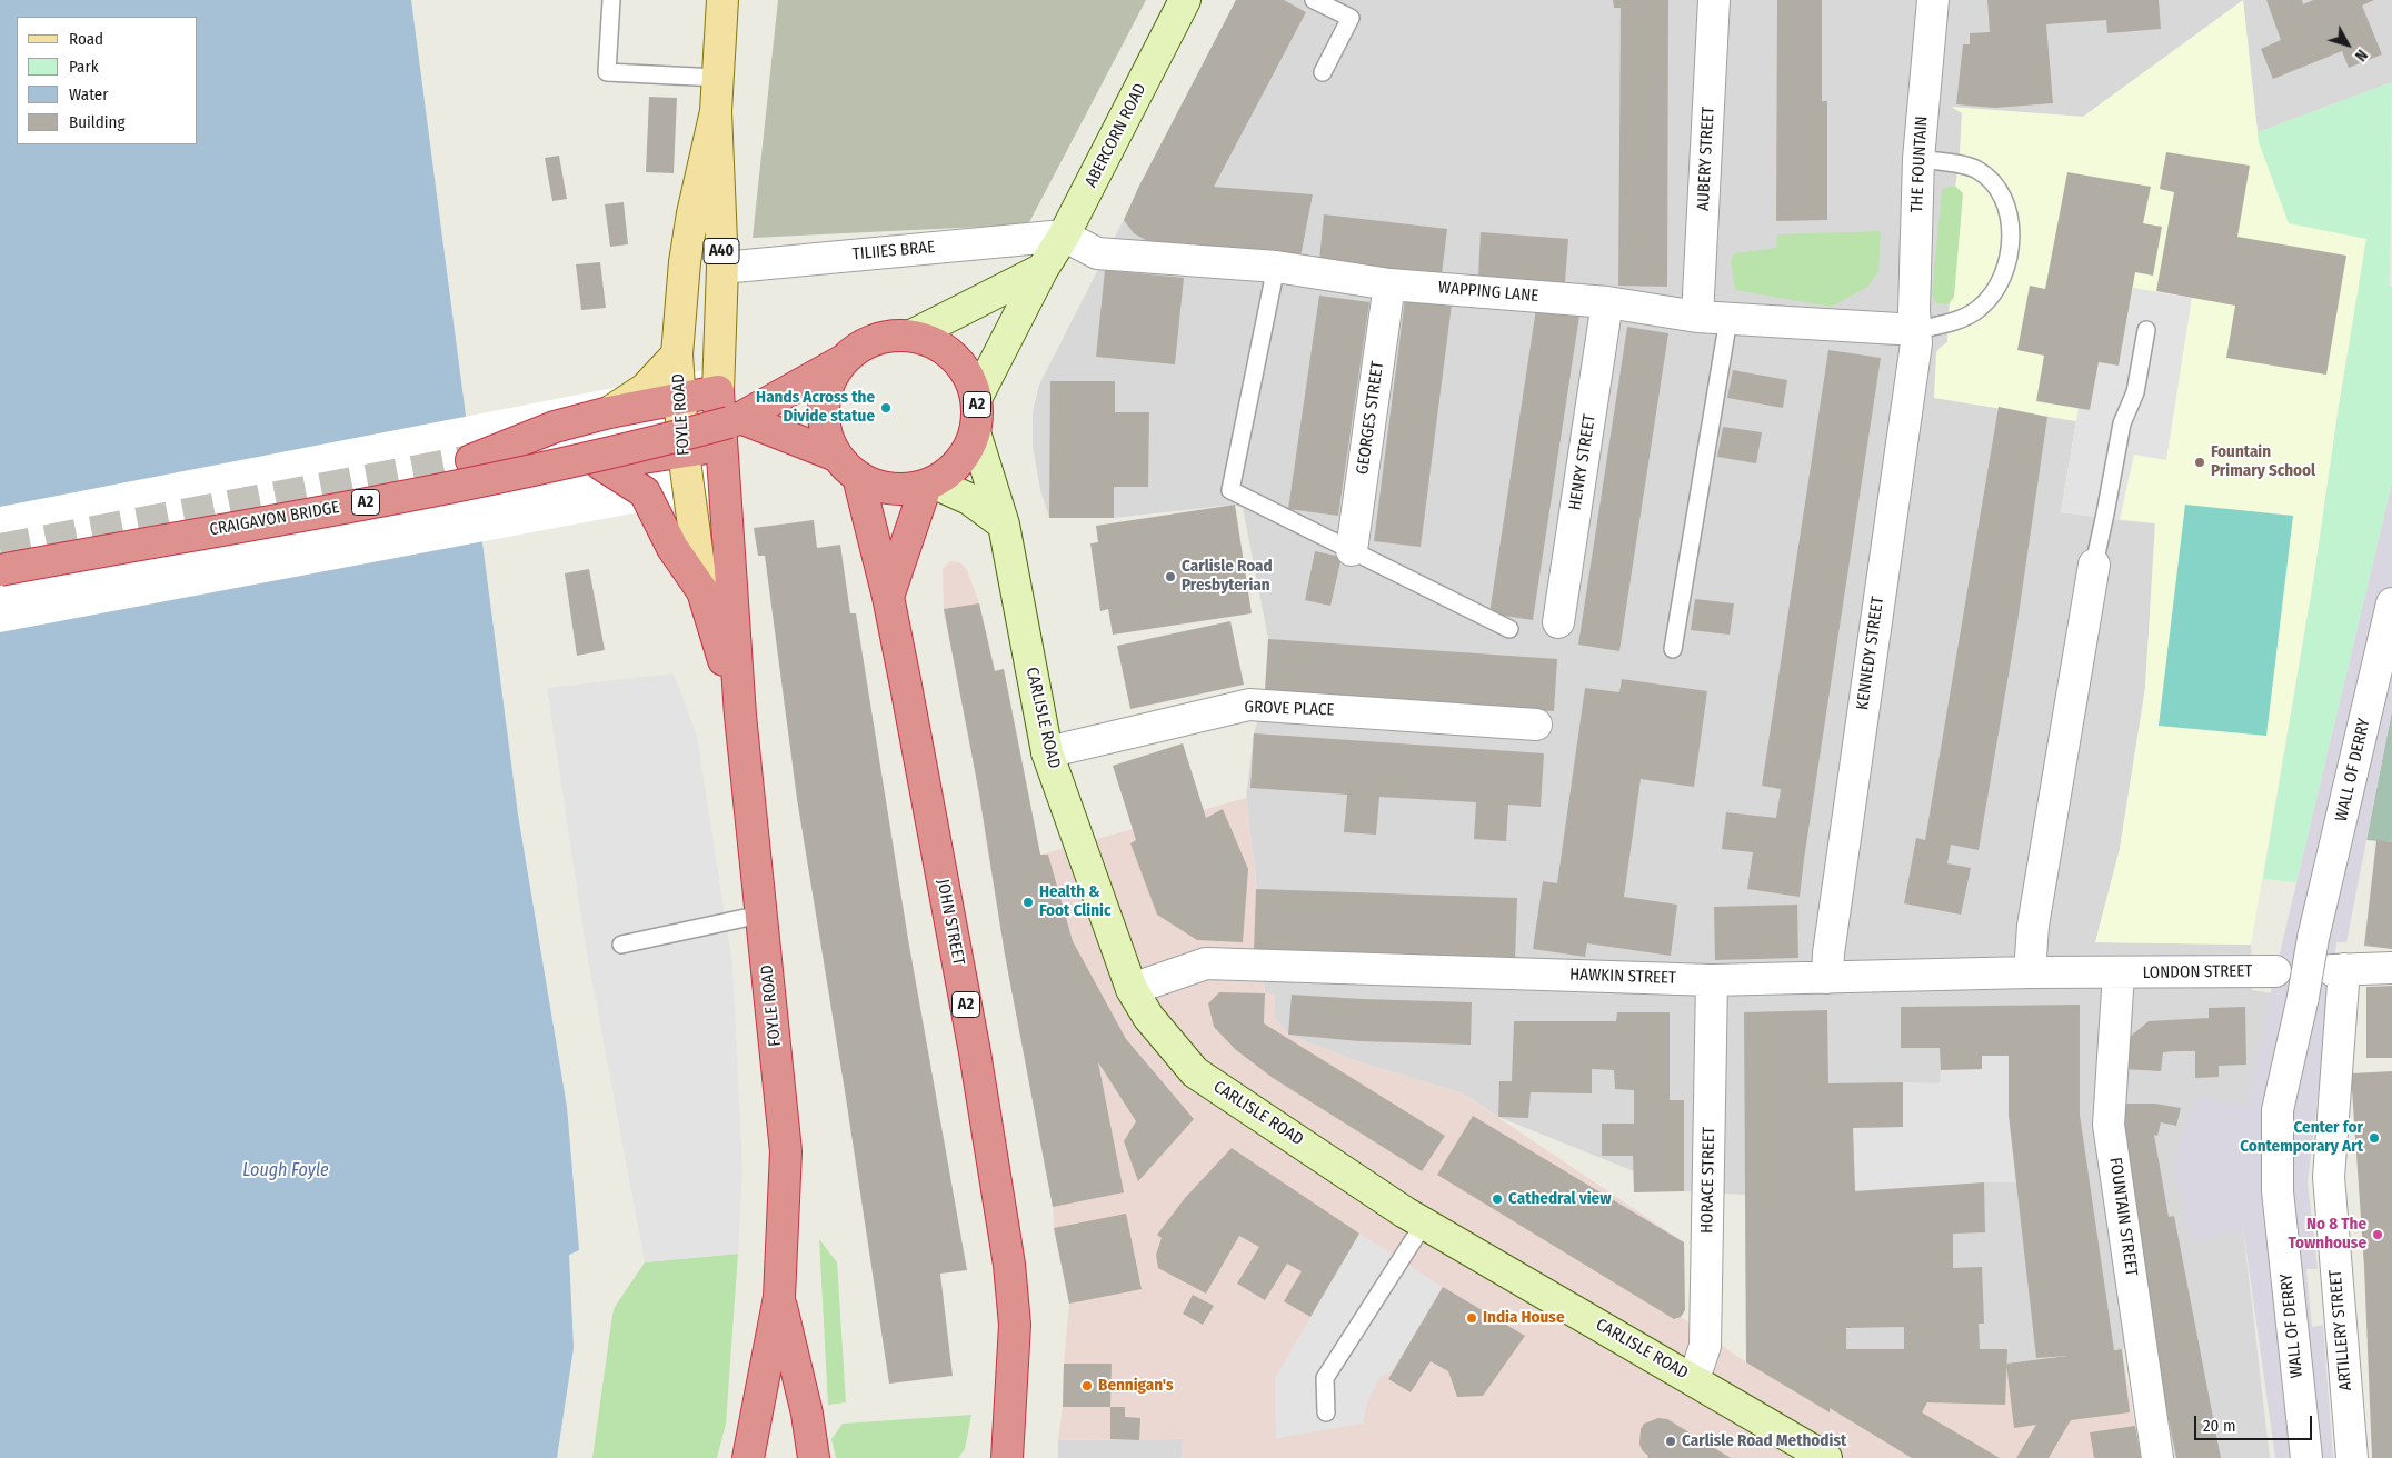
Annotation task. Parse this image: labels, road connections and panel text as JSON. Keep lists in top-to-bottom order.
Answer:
{
  "streets": {
    "highway": [
      "A2",
      "FOYLE ROAD",
      "CRAIGAVON BRIDGE",
      "JOHN STREET"
    ],
    "main road": ["A40"],
    "street": [
      "ABERCORN ROAD",
      "AUBERY STREET",
      "THE FOUNTAIN",
      "TILIIES BRAE",
      "WAPPING LANE",
      "GEORGES STREET",
      "HENRY STREET",
      "KENNEDY STREET",
      "GROVE PLACE",
      "CARLISLE ROAD",
      "WALL OF DERRY",
      "LONDON STREET",
      "HAWKIN STREET",
      "HORACE STREET",
      "FOUNTAIN STREET",
      "ARTILLERY STREET"
    ]
  },
  "crossings": [
    ["ABERCORN ROAD", "TILIIES BRAE"],
    ["ABERCORN ROAD", "WAPPING LANE"],
    ["ABERCORN ROAD", "A2"],
    ["ABERCORN ROAD", "CRAIGAVON BRIDGE"],
    ["ABERCORN ROAD", "CARLISLE ROAD"],
    ["ABERCORN ROAD", "JOHN STREET"],
    ["AUBERY STREET", "WAPPING LANE"],
    ["THE FOUNTAIN", "WAPPING LANE"],
    ["THE FOUNTAIN", "KENNEDY STREET"],
    ["TILIIES BRAE", "WAPPING LANE"],
    ["TILIIES BRAE", "FOYLE ROAD"],
    ["WAPPING LANE", "GEORGES STREET"],
    ["WAPPING LANE", "HENRY STREET"],
    ["WAPPING LANE", "KENNEDY STREET"],
    ["A2", "FOYLE ROAD"],
    ["A2", "CRAIGAVON BRIDGE"],
    ["A2", "CARLISLE ROAD"],
    ["A2", "JOHN STREET"],
    ["FOYLE ROAD", "CRAIGAVON BRIDGE"],
    ["CRAIGAVON BRIDGE", "CARLISLE ROAD"],
    ["CRAIGAVON BRIDGE", "JOHN STREET"],
    ["KENNEDY STREET", "HAWKIN STREET"],
    ["GROVE PLACE", "CARLISLE ROAD"],
    ["CARLISLE ROAD", "JOHN STREET"],
    ["CARLISLE ROAD", "HAWKIN STREET"],
    ["CARLISLE ROAD", "HORACE STREET"],
    ["LONDON STREET", "HAWKIN STREET"],
    ["LONDON STREET", "FOUNTAIN STREET"],
    ["HAWKIN STREET", "HORACE STREET"],
    ["HAWKIN STREET", "FOUNTAIN STREET"]
  ],
  "water": ["Lough Foyle"],
  "places": [
    "Hands Across the Divide statue",
    "Fountain Primary School",
    "Carlisle Road Presbyterian",
    "Health & Foot Clinic",
    "Center for Contemporary Art",
    "Cathedral view",
    "No 8 The Townhouse",
    "India House",
    "Bennigan's",
    "Carlisle Road Methodist"
  ],
  "legend": [
    "Road",
    "Park",
    "Water",
    "Building"
  ],
  "scale_bar": "20 m",
  "north": "bottom right"
}
